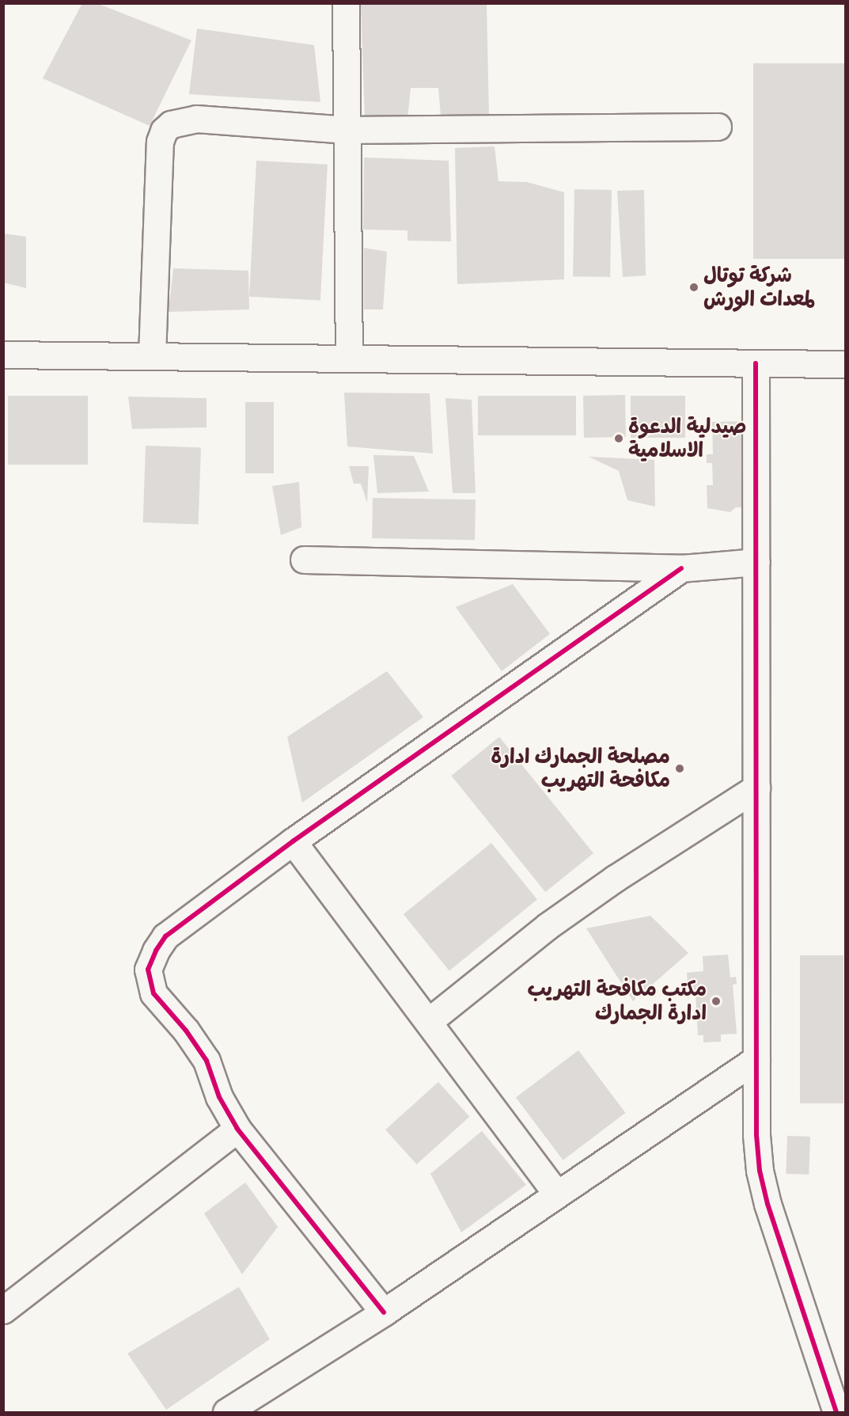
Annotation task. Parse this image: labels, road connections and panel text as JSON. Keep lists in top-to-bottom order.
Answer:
{
  "places": [
    "شركة توتال لمعدات الورش",
    "صيدلية الدعوة الاسلامية",
    "مصلحة الجمارك ادارة مكافحة التهريب",
    "مكتب مكافحة التهريب ادارة الجمارك"
  ]
}
